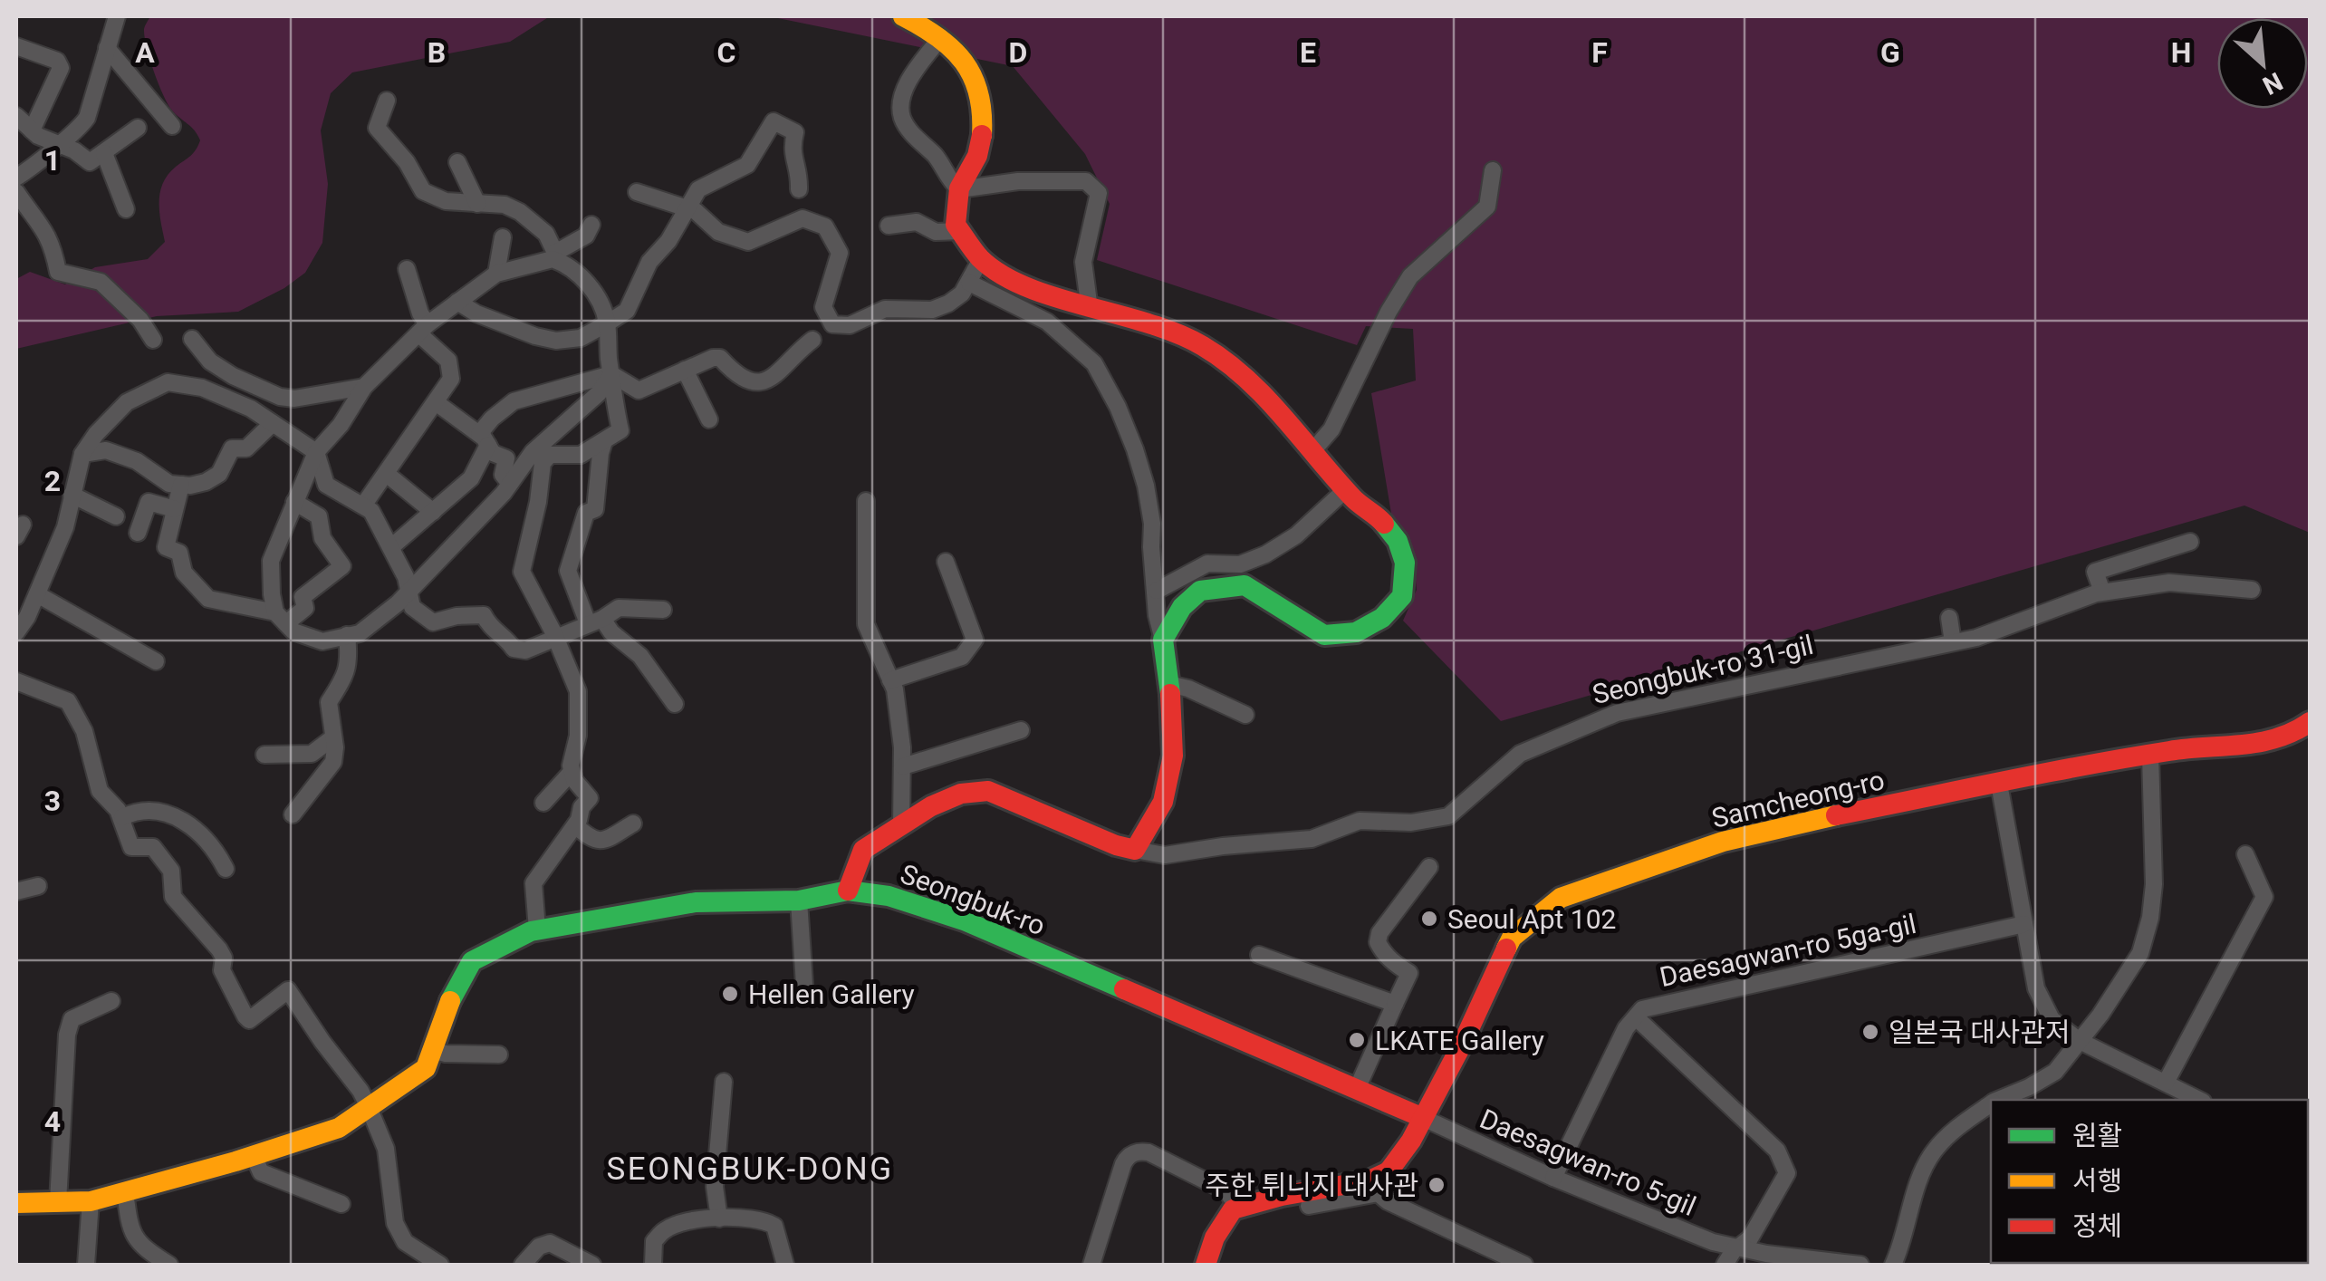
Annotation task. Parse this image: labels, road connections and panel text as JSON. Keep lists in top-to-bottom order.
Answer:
{
  "streets": {
    "street": [
      "Seongbuk-ro 31-gil",
      "Samcheong-ro",
      "Seongbuk-ro",
      "Daesagwan-ro 5ga-gil",
      "Daesagwan-ro 5-gil"
    ]
  },
  "crossings": [
    ["Seongbuk-ro 31-gil", "Seongbuk-ro"],
    ["Samcheong-ro", "Seongbuk-ro"],
    ["Samcheong-ro", "Daesagwan-ro 5-gil"],
    ["Seongbuk-ro", "Daesagwan-ro 5-gil"],
    ["Daesagwan-ro 5ga-gil", "Daesagwan-ro 5-gil"]
  ],
  "districts": ["SEONGBUK-DONG"],
  "places": [
    "Seoul Apt 102",
    "Hellen Gallery",
    "일본국 대사관저",
    "LKATE Gallery",
    "주한 튀니지 대사관"
  ],
  "legend": ["원활", "서행", "정체"],
  "north": "bottom right",
  "grid": {
    "columns": [
      "A",
      "B",
      "C",
      "D",
      "E",
      "F",
      "G",
      "H"
    ],
    "rows": [
      "1",
      "2",
      "3",
      "4"
    ]
  }
}
